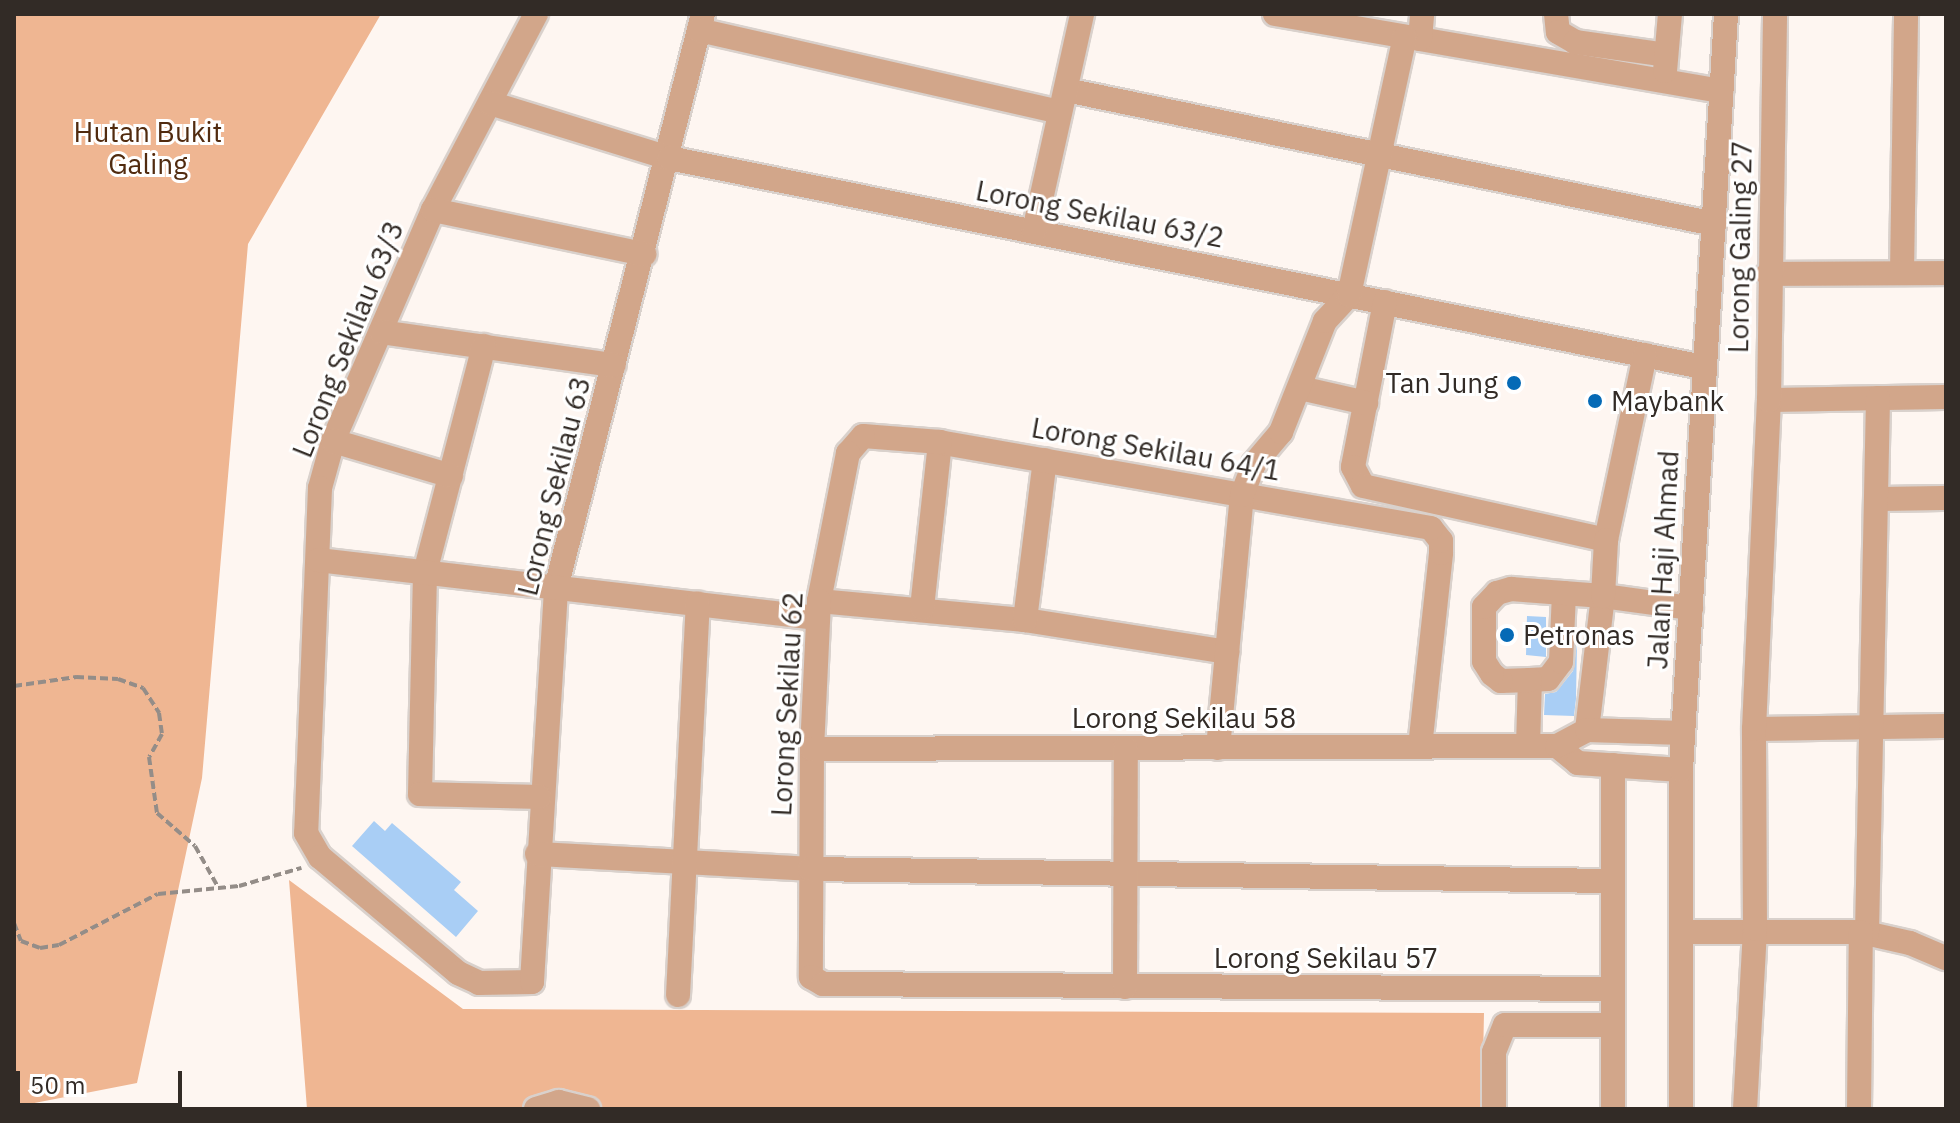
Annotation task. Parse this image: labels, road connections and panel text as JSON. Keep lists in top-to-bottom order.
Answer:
{
  "streets": {
    "street": [
      "Lorong Sekilau 63/2",
      "Lorong Galing 27",
      "Lorong Sekilau 63/3",
      "Lorong Sekilau 64/1",
      "Lorong Sekilau 63",
      "Jalan Haji Ahmad",
      "Lorong Sekilau 62",
      "Lorong Sekilau 58",
      "Lorong Sekilau 57"
    ]
  },
  "crossings": [
    ["Lorong Sekilau 63/2", "Lorong Sekilau 63/3"],
    ["Lorong Sekilau 63/2", "Lorong Sekilau 63"],
    ["Lorong Sekilau 63/2", "Jalan Haji Ahmad"],
    ["Lorong Sekilau 63/3", "Lorong Sekilau 63"],
    ["Lorong Sekilau 64/1", "Lorong Sekilau 62"],
    ["Lorong Sekilau 64/1", "Lorong Sekilau 58"],
    ["Jalan Haji Ahmad", "Lorong Sekilau 58"],
    ["Lorong Sekilau 62", "Lorong Sekilau 58"],
    ["Lorong Sekilau 62", "Lorong Sekilau 57"]
  ],
  "parks": ["Hutan Bukit Galing"],
  "places": ["Tan Jung", "Maybank", "Petronas"],
  "scale_bar": "50 m"
}
